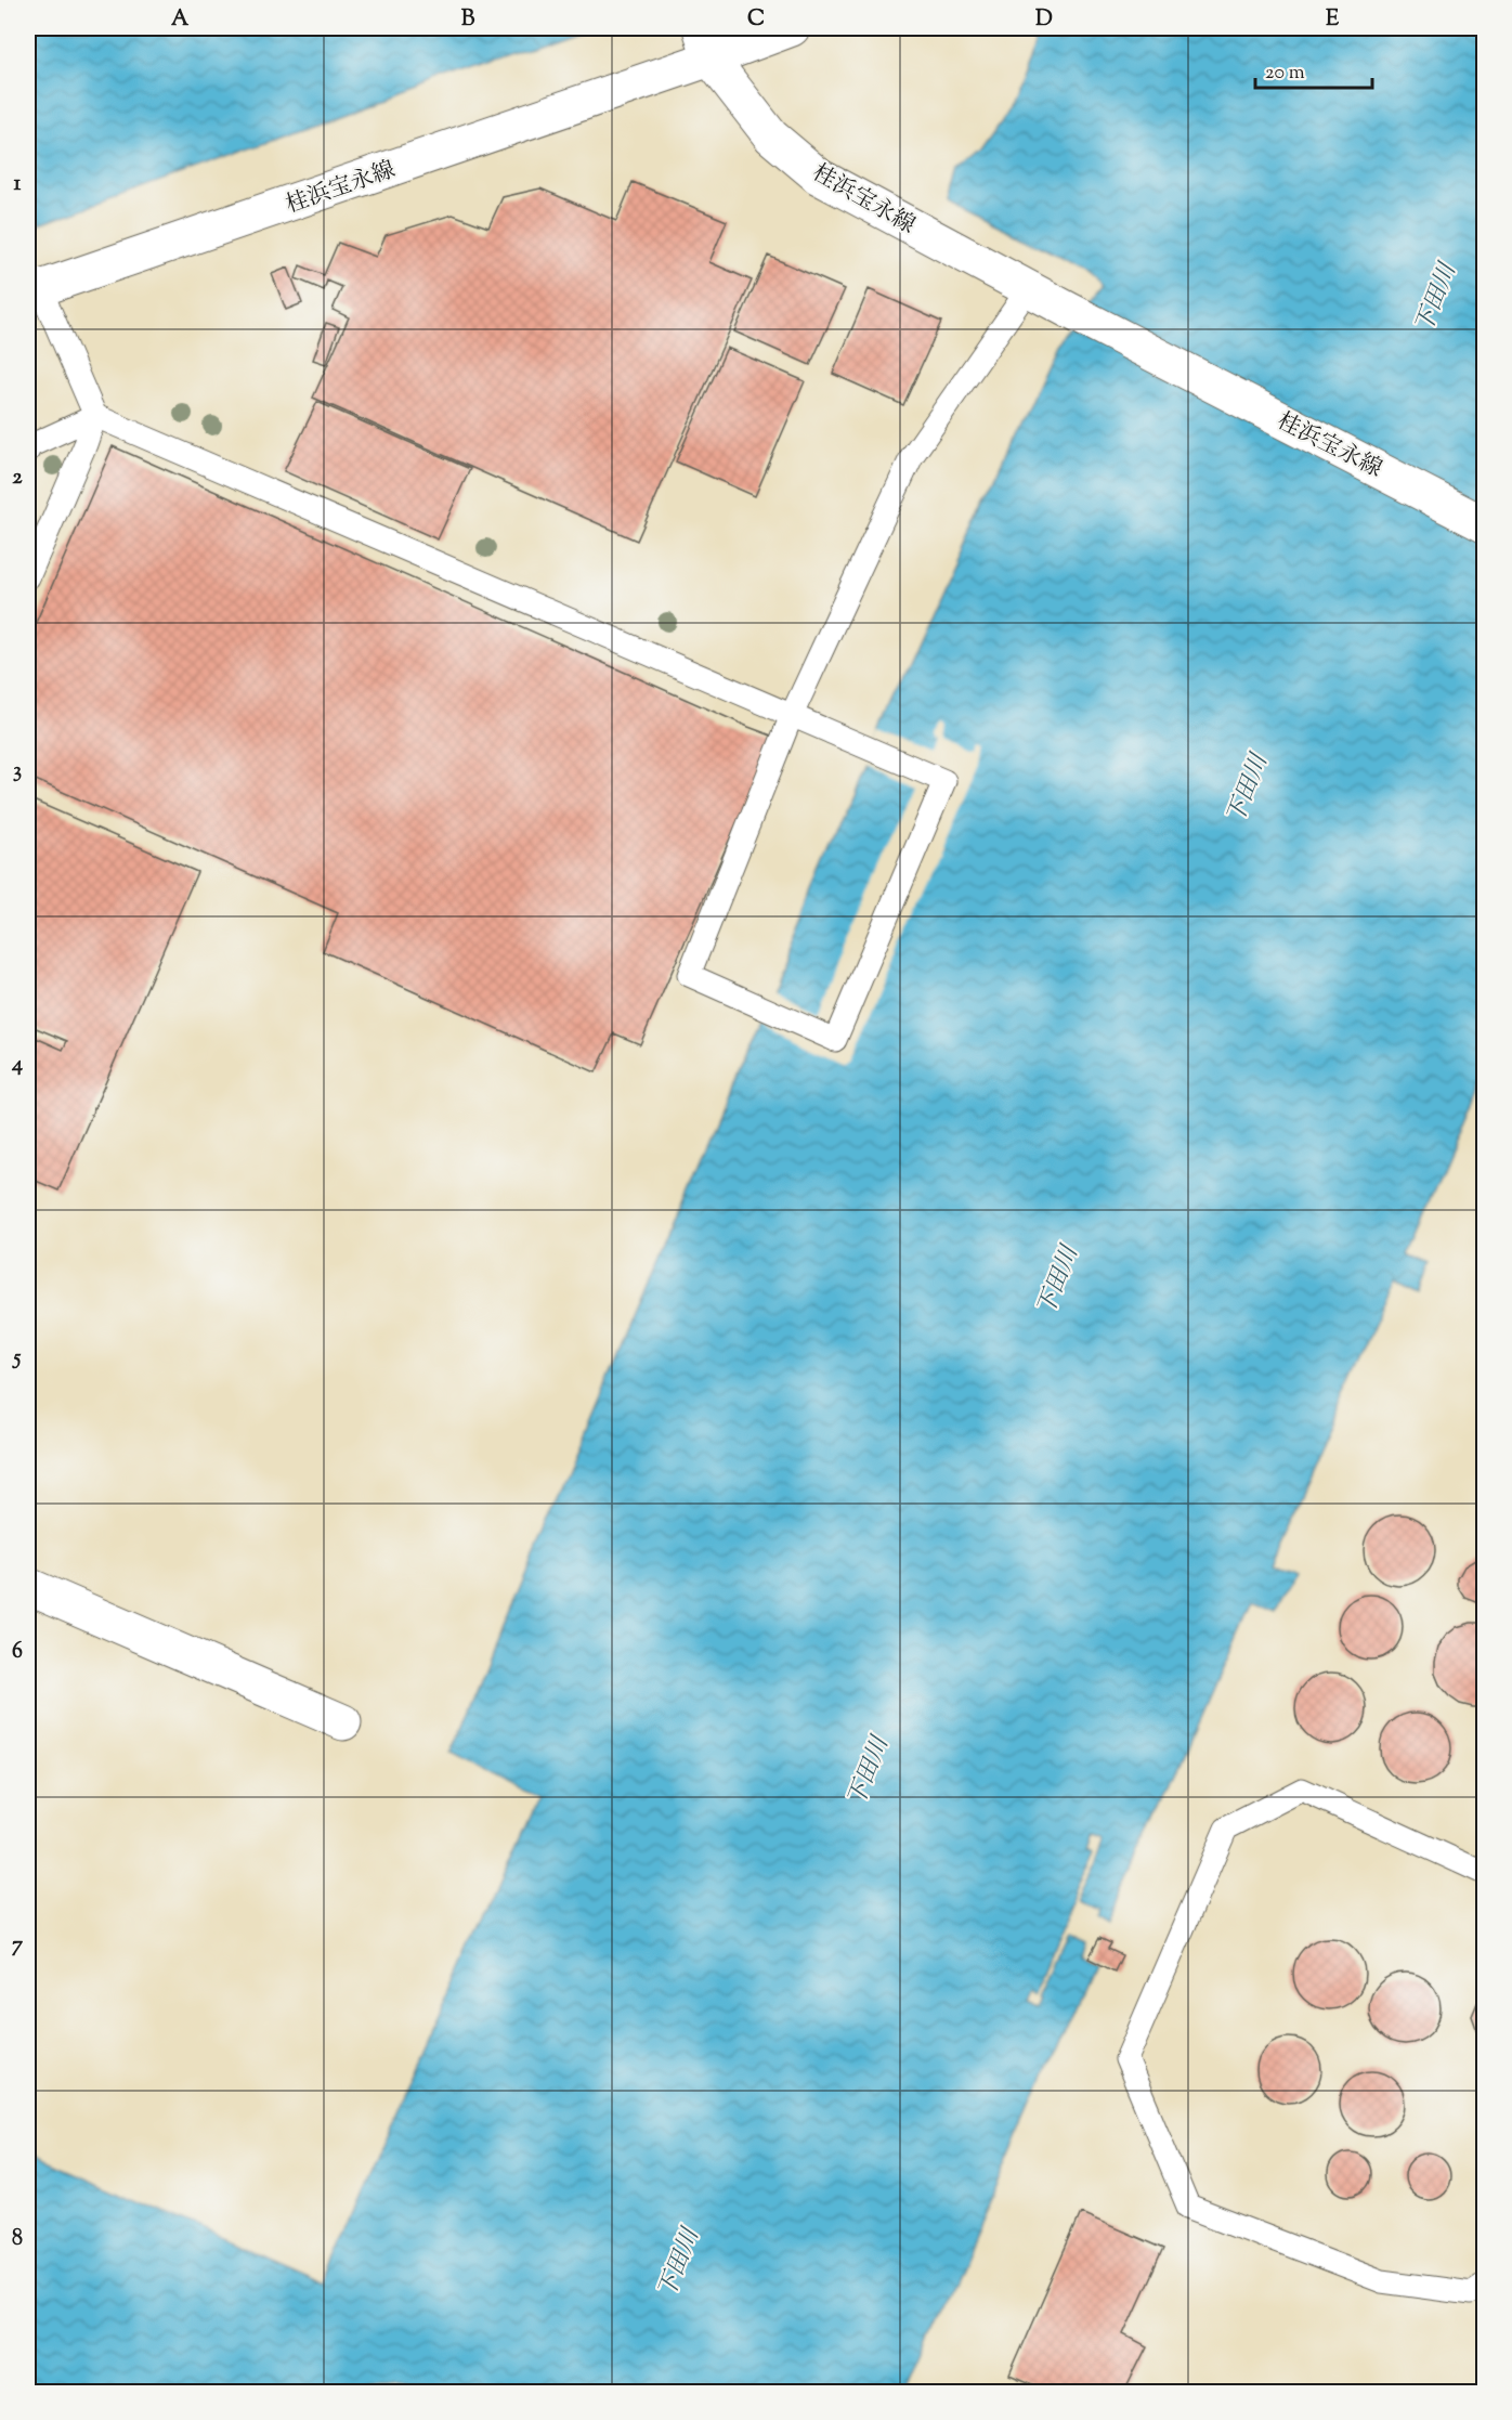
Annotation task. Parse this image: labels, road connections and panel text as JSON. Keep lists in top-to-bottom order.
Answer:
{
  "streets": {
    "main road": ["桂浜宝永線"]
  },
  "water": ["下田川"],
  "scale_bar": "20 m",
  "grid": {
    "columns": [
      "A",
      "B",
      "C",
      "D",
      "E"
    ],
    "rows": [
      "1",
      "2",
      "3",
      "4",
      "5",
      "6",
      "7",
      "8"
    ]
  }
}
